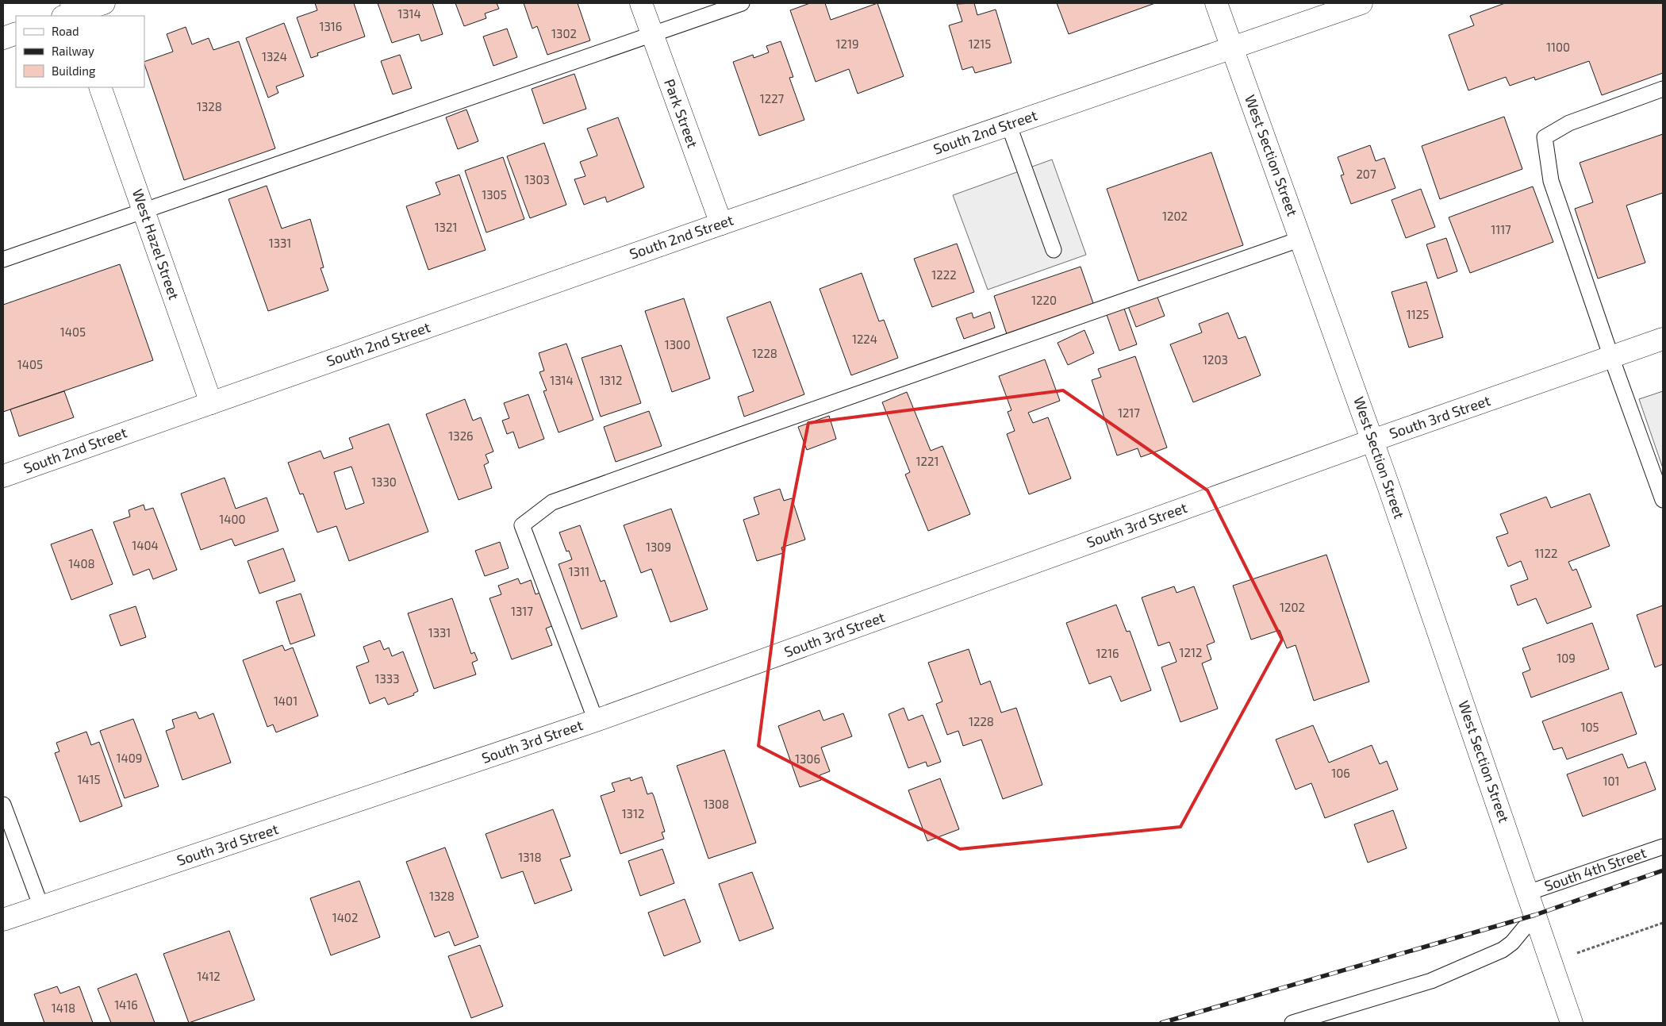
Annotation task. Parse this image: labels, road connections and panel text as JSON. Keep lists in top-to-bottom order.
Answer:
{
  "streets": {
    "street": [
      "Park Street",
      "South 2nd Street",
      "West Section Street",
      "West Hazel Street",
      "South 3rd Street"
    ],
    "lane": ["South 4th Street"]
  },
  "crossings": [
    ["Park Street", "South 2nd Street"],
    ["South 2nd Street", "West Section Street"],
    ["South 2nd Street", "West Hazel Street"],
    ["West Section Street", "South 3rd Street"],
    ["West Section Street", "South 4th Street"]
  ],
  "house_numbers": [
    "1314",
    "1316",
    "1302",
    "1219",
    "1215",
    "1100",
    "1324",
    "1227",
    "1328",
    "207",
    "1303",
    "1305",
    "1202",
    "1321",
    "1117",
    "1331",
    "1222",
    "1220",
    "1125",
    "1405",
    "1224",
    "1300",
    "1228",
    "1203",
    "1405",
    "1314",
    "1312",
    "1217",
    "1326",
    "1221",
    "1330",
    "1400",
    "1404",
    "1309",
    "1122",
    "1408",
    "1311",
    "1202",
    "1317",
    "1331",
    "1212",
    "1216",
    "109",
    "1333",
    "1401",
    "1228",
    "105",
    "1409",
    "1306",
    "106",
    "1415",
    "101",
    "1308",
    "1312",
    "1318",
    "1328",
    "1402",
    "1412",
    "1416",
    "1418"
  ],
  "legend": ["Road", "Railway", "Building"]
}
